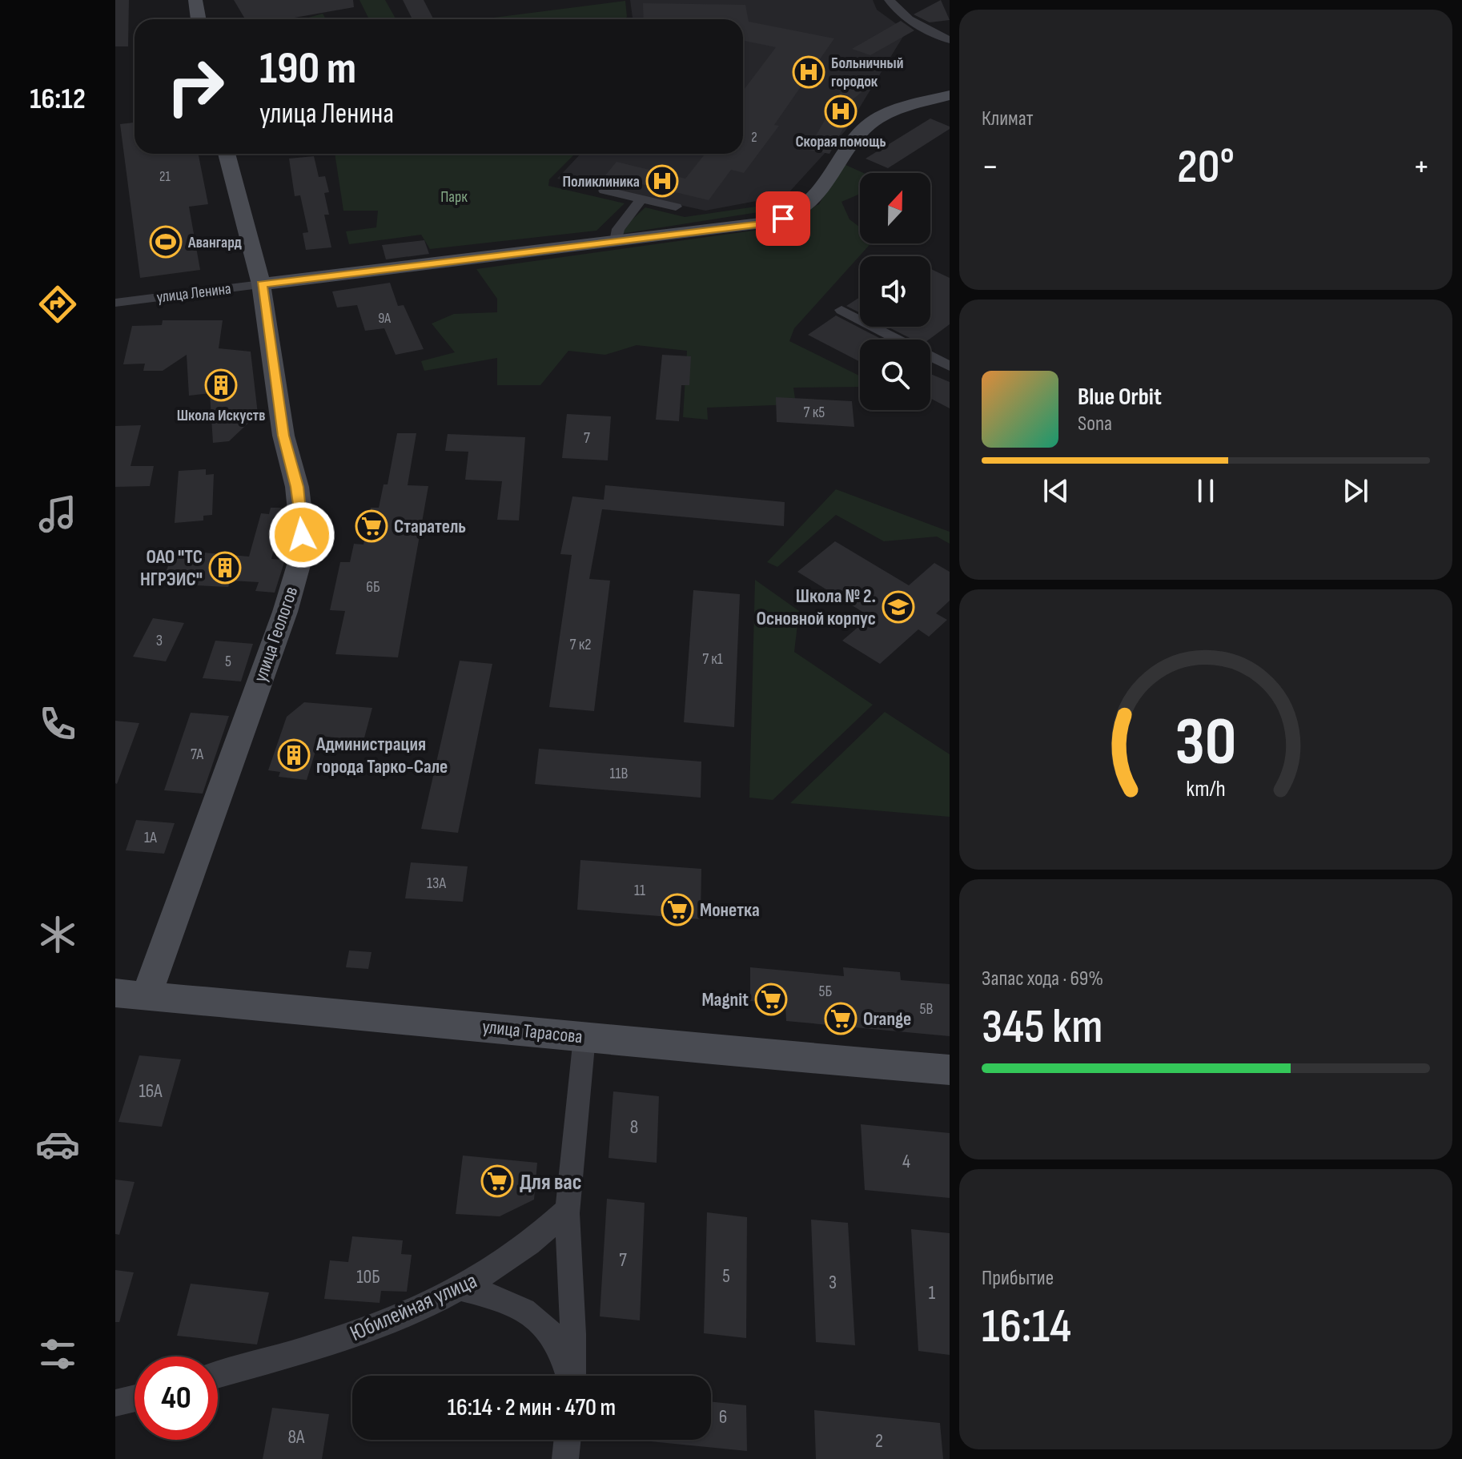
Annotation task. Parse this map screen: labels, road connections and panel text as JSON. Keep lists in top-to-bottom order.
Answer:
{
  "streets": {
    "street": [
      "улица Ленина",
      "улица Геологов",
      "улица Тарасова",
      "Юбилейная улица"
    ]
  },
  "crossings": [
    ["улица Ленина", "улица Геологов"],
    ["улица Геологов", "улица Тарасова"]
  ],
  "parks": ["Парк"],
  "places": {
    "hospital": ["Больничный городок", "Скорая помощь", "Поликлиника"],
    "sports": ["Авангард"],
    "building": ["Школа Искуств", "ОАО \"ТС НГРЭИС\"", "Администрация города Тарко-Сале"],
    "supermarket": [
      "Старатель",
      "Монетка",
      "Magnit",
      "Orange",
      "Для вас"
    ],
    "school or university": ["Школа № 2. Основной корпус"]
  },
  "house_numbers": [
    "2",
    "21",
    "9А",
    "7 к5",
    "7",
    "6Б",
    "3",
    "7 к2",
    "7 к1",
    "5",
    "7А",
    "11В",
    "1А",
    "13А",
    "11",
    "5Б",
    "5В",
    "16А",
    "8",
    "4",
    "7",
    "5",
    "10Б",
    "3",
    "1",
    "6",
    "8А",
    "2"
  ],
  "north": "top",
  "page": {
    "tabs": "16:12",
    "tile": [
      "Климат",
      ["Запас хода · 69%", "345 km"],
      ["Прибытие", "16:14"]
    ],
    "turn": ["190 m", "улица Ленина"],
    "heat": ["−", "20°", "+"],
    "song": ["Blue Orbit", "Sona"],
    "limit": "40",
    "trip": "16:14 · 2 мин · 470 m",
    "gauge": ["30", "km/h"]
  }
}
